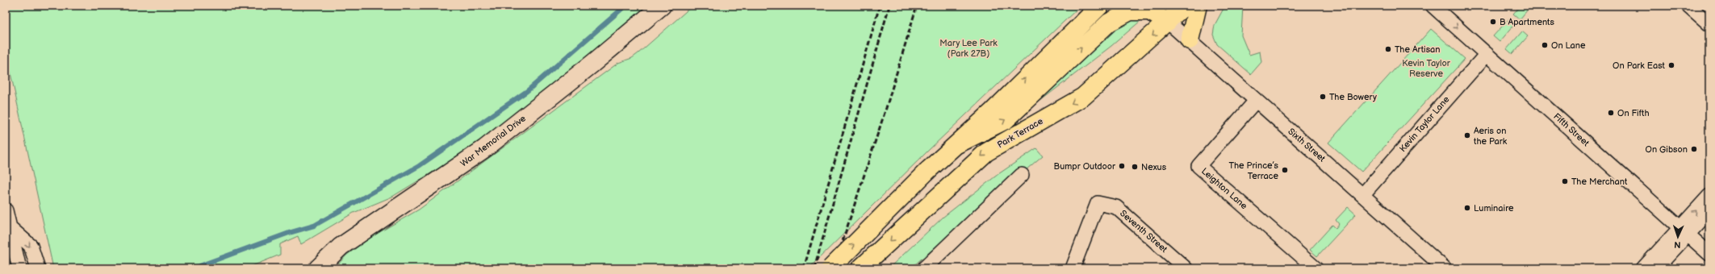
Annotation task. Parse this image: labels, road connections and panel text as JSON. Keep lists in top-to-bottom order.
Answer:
{
  "streets": {
    "highway": ["Park Terrace"],
    "street": [
      "Kevin Taylor Lane",
      "Fifth Street",
      "War Memorial Drive",
      "Sixth Street",
      "Leighton Lane",
      "Seventh Street"
    ]
  },
  "crossings": [
    ["Kevin Taylor Lane", "Fifth Street"],
    ["Kevin Taylor Lane", "Sixth Street"],
    ["Park Terrace", "Sixth Street"],
    ["Sixth Street", "Leighton Lane"]
  ],
  "parks": ["Mary Lee Park (Park 27B)", "Kevin Taylor Reserve"],
  "places": [
    "B Apartments",
    "On Lane",
    "The Artisan",
    "On Park East",
    "The Bowery",
    "On Fifth",
    "Aeris on the Park",
    "On Gibson",
    "Bumpr Outdoor",
    "Nexus",
    "The Prince’s Terrace",
    "The Merchant",
    "Luminaire"
  ],
  "north": "bottom"
}
